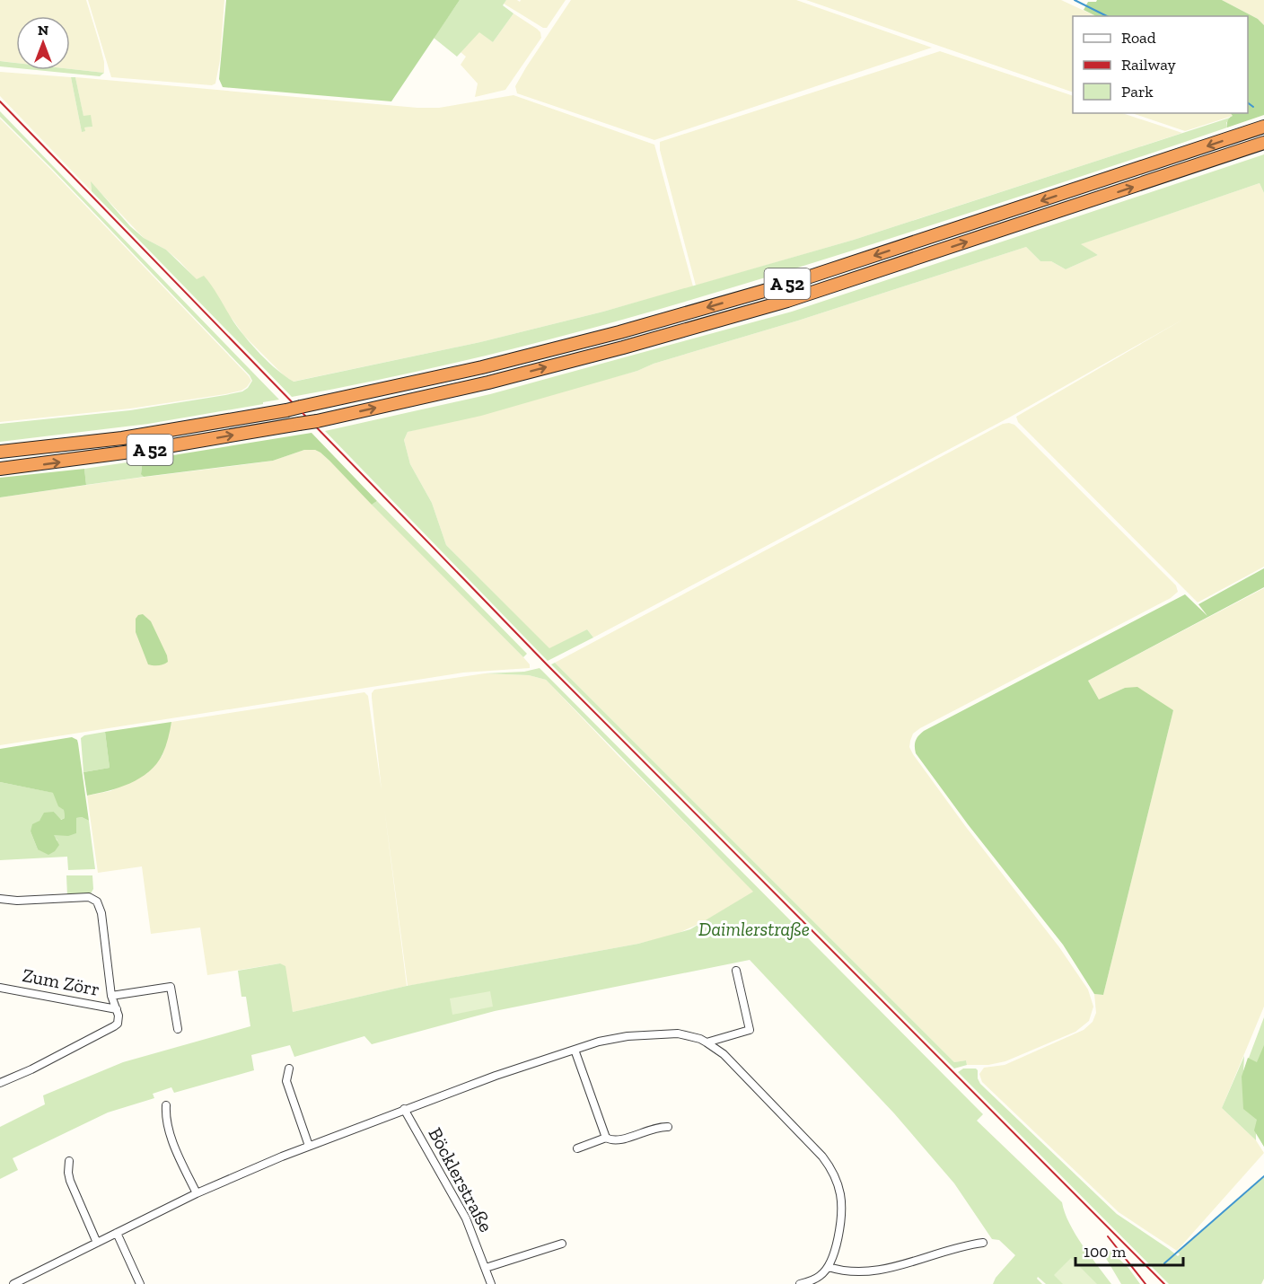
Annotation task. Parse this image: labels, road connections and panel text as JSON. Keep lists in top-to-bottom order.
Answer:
{
  "streets": {
    "highway": ["A 52"],
    "street": ["Zum Zörr", "Böcklerstraße"]
  },
  "parks": ["Daimlerstraße"],
  "legend": ["Road", "Railway", "Park"],
  "scale_bar": "100 m",
  "north": "top"
}
